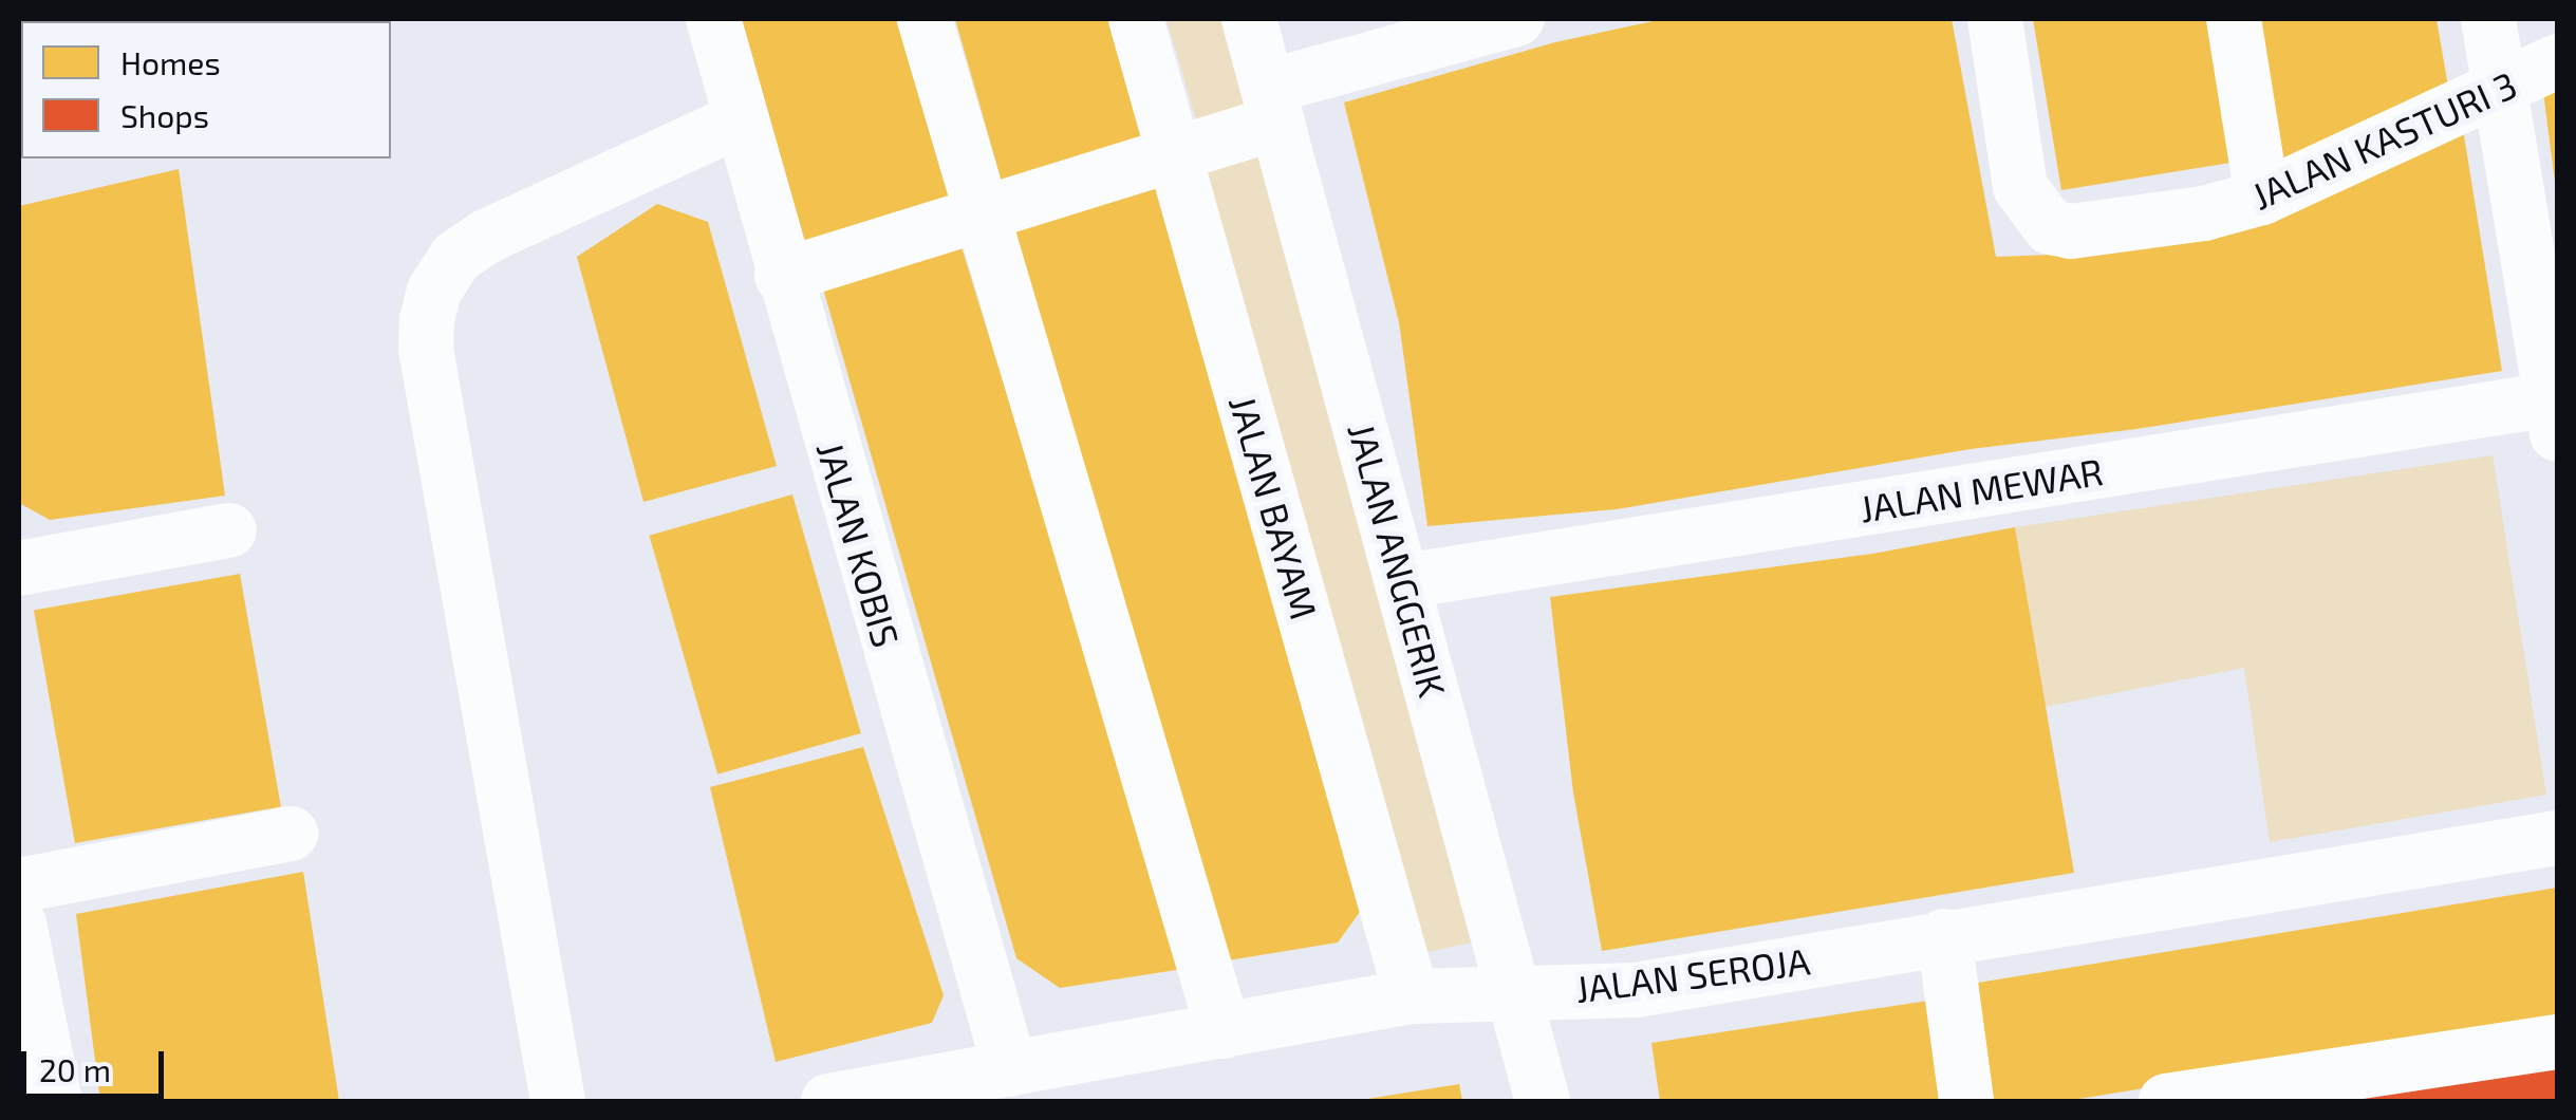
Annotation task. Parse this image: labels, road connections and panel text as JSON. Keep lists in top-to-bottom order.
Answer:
{
  "streets": {
    "street": [
      "JALAN KASTURI 3",
      "JALAN MEWAR",
      "JALAN BAYAM",
      "JALAN KOBIS",
      "JALAN ANGGERIK",
      "JALAN SEROJA"
    ]
  },
  "crossings": [
    ["JALAN MEWAR", "JALAN ANGGERIK"],
    ["JALAN BAYAM", "JALAN SEROJA"],
    ["JALAN KOBIS", "JALAN SEROJA"],
    ["JALAN ANGGERIK", "JALAN SEROJA"]
  ],
  "legend": ["Homes", "Shops"],
  "scale_bar": "20 m"
}
